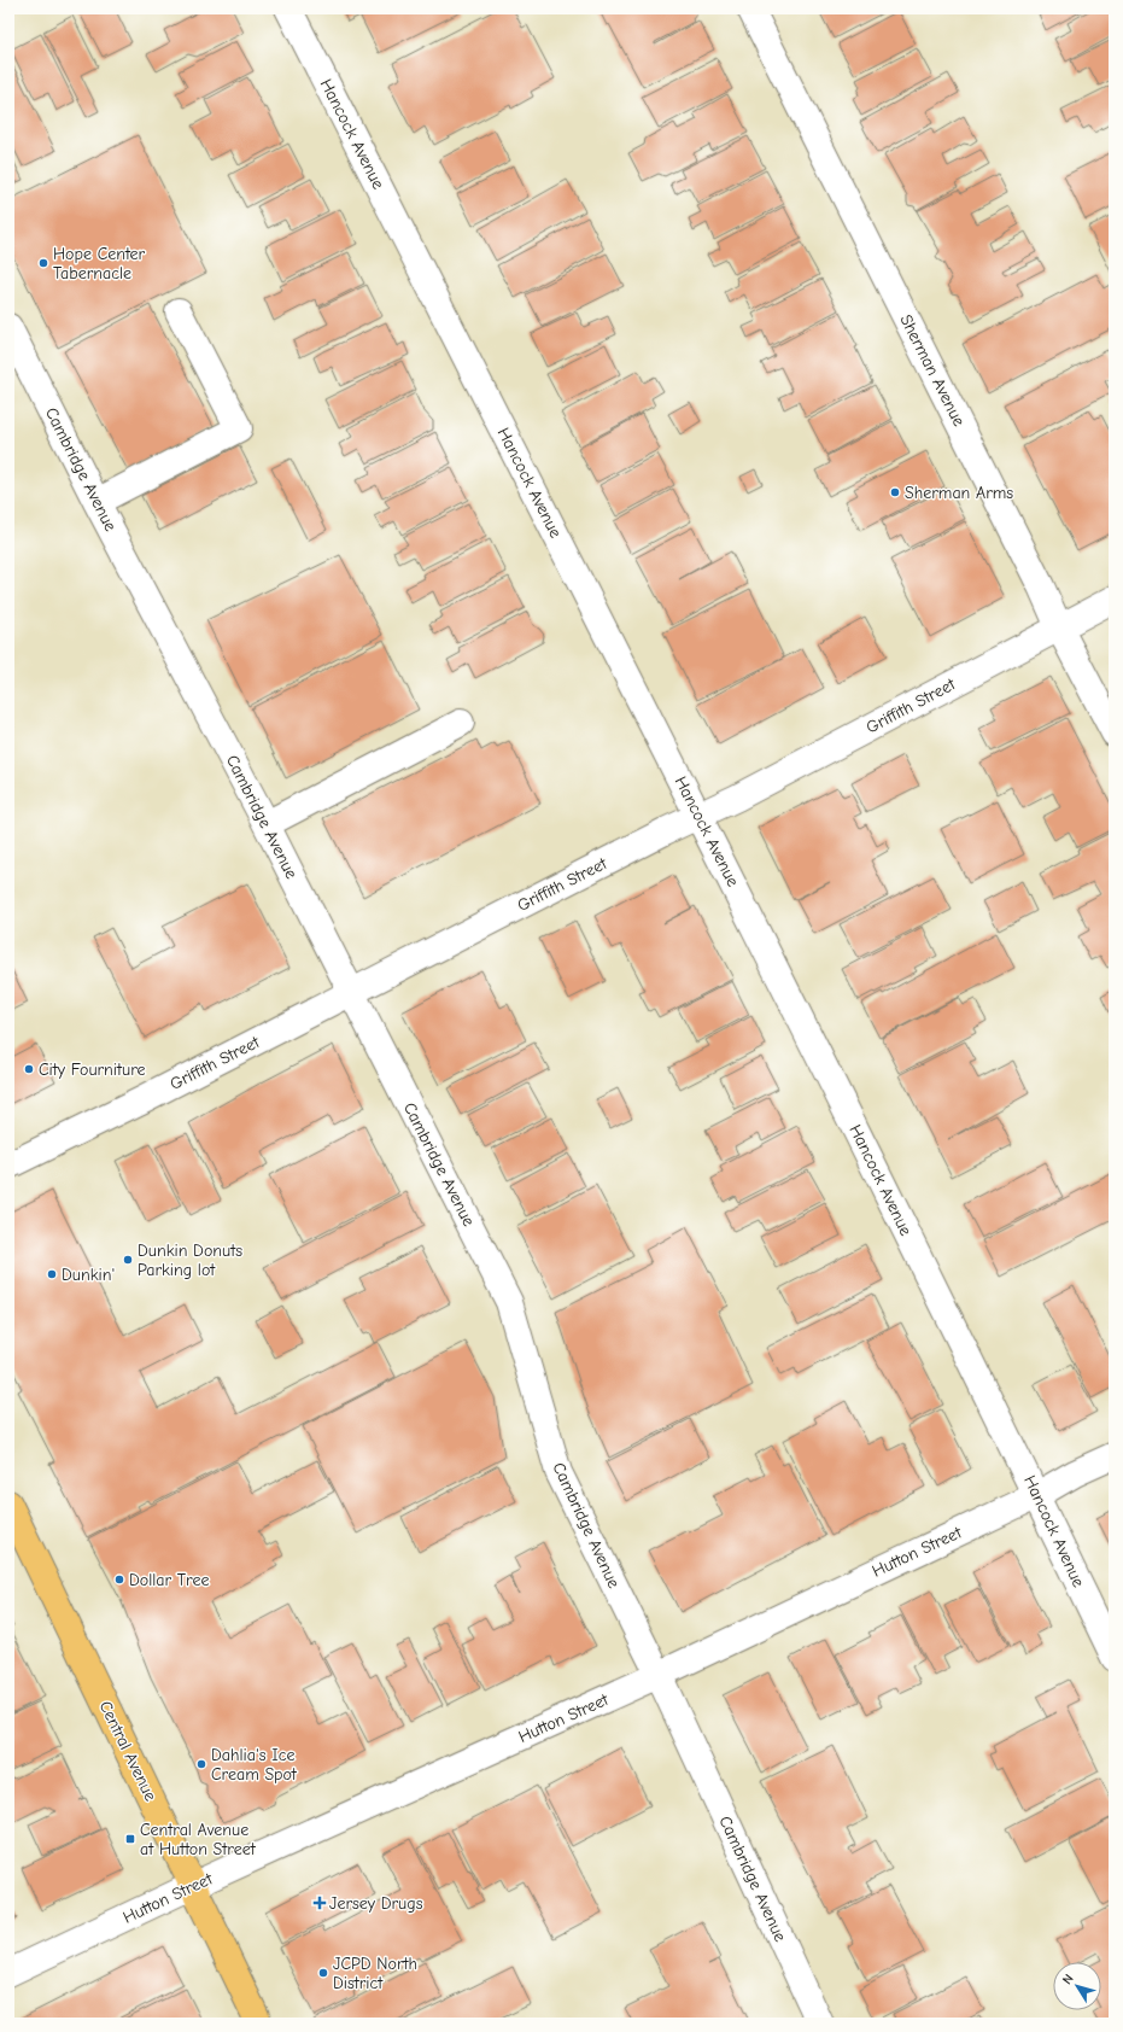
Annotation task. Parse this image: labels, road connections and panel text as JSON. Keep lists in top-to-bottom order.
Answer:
{
  "streets": {
    "main road": ["Central Avenue"],
    "street": [
      "Hancock Avenue",
      "Sherman Avenue",
      "Cambridge Avenue",
      "Griffith Street",
      "Hutton Street"
    ]
  },
  "crossings": [
    ["Hancock Avenue", "Griffith Street"],
    ["Hancock Avenue", "Hutton Street"],
    ["Sherman Avenue", "Griffith Street"],
    ["Cambridge Avenue", "Griffith Street"],
    ["Cambridge Avenue", "Hutton Street"],
    ["Hutton Street", "Central Avenue"]
  ],
  "places": {
    "other": [
      "Hope Center Tabernacle",
      "Sherman Arms",
      "City Fourniture",
      "Dunkin Donuts Parking lot",
      "Dunkin'",
      "Dollar Tree",
      "Dahlia's Ice Cream Spot",
      "JCPD North District"
    ],
    "transit": ["Central Avenue at Hutton Street"],
    "health": ["Jersey Drugs"]
  },
  "north": "top left"
}
